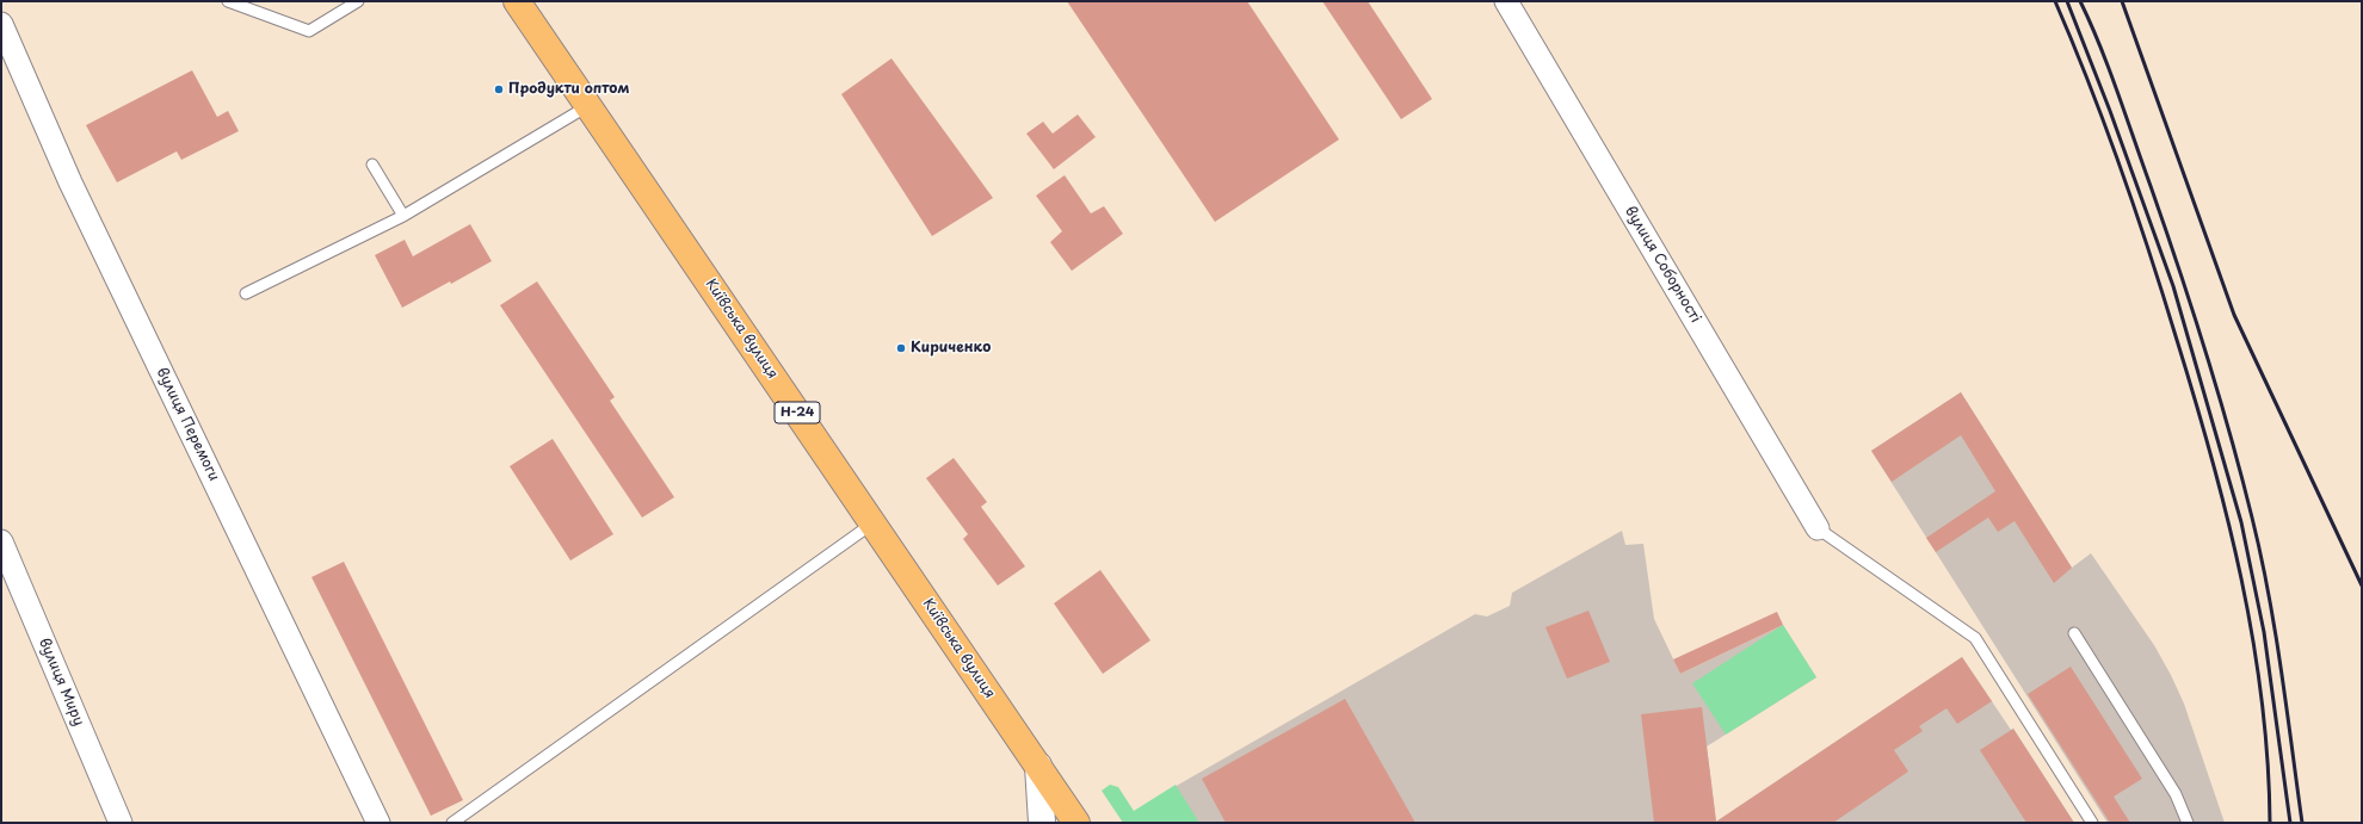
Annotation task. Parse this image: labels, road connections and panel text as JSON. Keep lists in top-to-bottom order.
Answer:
{
  "streets": {
    "main road": ["Київська вулиця", "Н-24"],
    "street": ["вулиця Соборності", "вулиця Перемоги", "вулиця Миру"]
  },
  "places": ["Продукти оптом", "Кириченко"]
}
